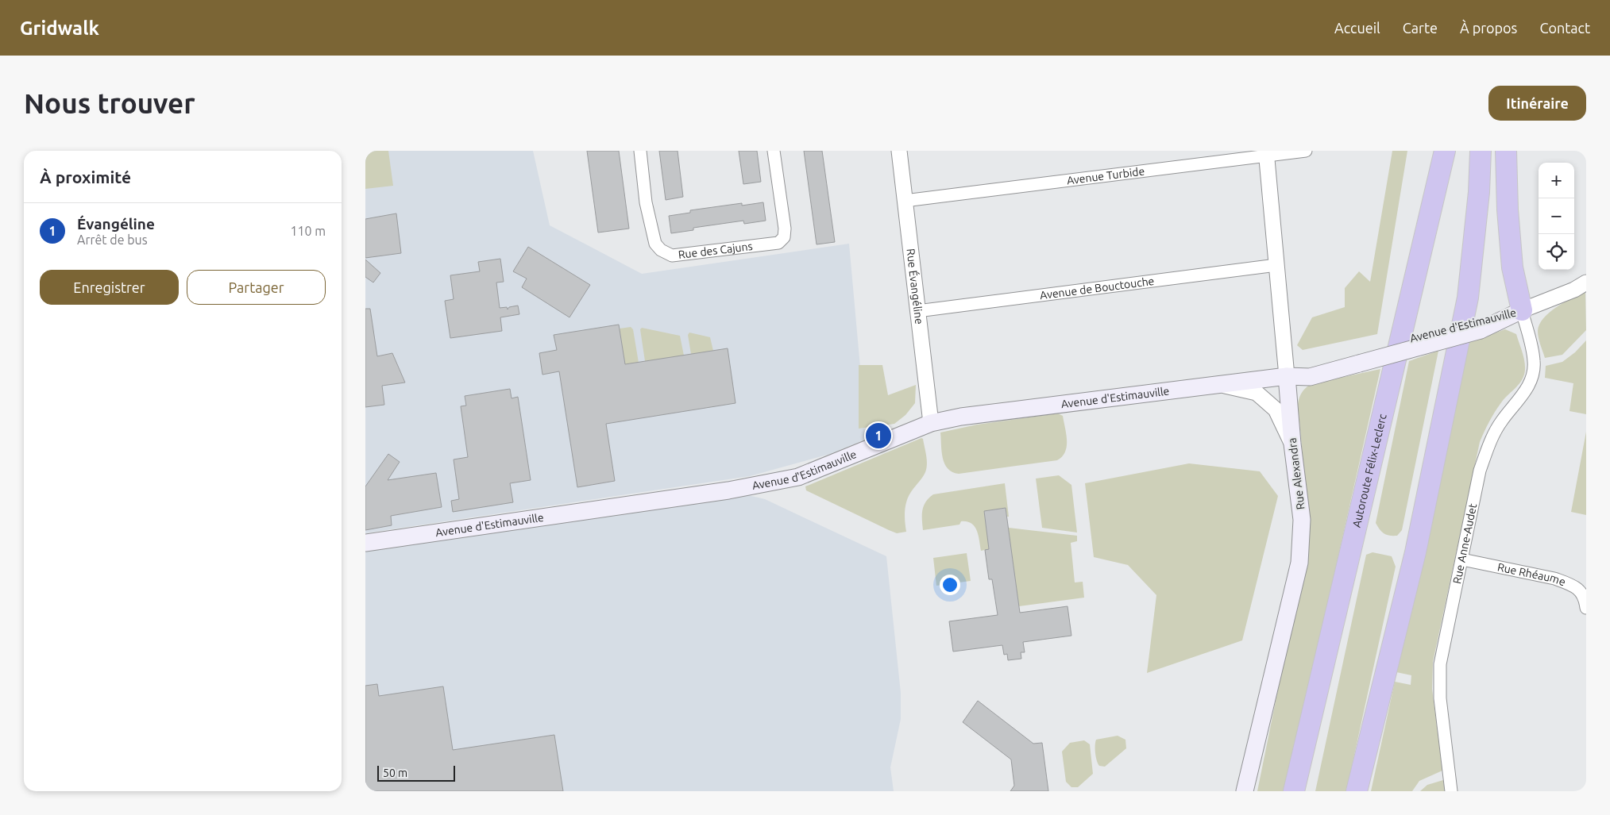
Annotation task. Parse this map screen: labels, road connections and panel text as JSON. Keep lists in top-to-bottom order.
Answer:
{
  "streets": {
    "highway": ["Autoroute Félix-Leclerc"],
    "main road": ["Avenue d'Estimauville", "Rue Alexandra"],
    "street": [
      "Avenue Turbide",
      "Rue des Cajuns",
      "Rue Évangéline",
      "Avenue de Bouctouche",
      "Rue Anne-Audet",
      "Rue Rhéaume"
    ]
  },
  "crossings": [
    ["Avenue Turbide", "Rue Évangéline"],
    ["Avenue Turbide", "Rue Alexandra"],
    ["Rue Évangéline", "Avenue de Bouctouche"],
    ["Rue Évangéline", "Avenue d'Estimauville"],
    ["Avenue de Bouctouche", "Rue Alexandra"],
    ["Avenue d'Estimauville", "Rue Alexandra"],
    ["Avenue d'Estimauville", "Rue Anne-Audet"],
    ["Rue Anne-Audet", "Rue Rhéaume"]
  ],
  "scale_bar": "50 m",
  "page": {
    "header": "Gridwalk",
    "nav": [
      "Accueil",
      "Carte",
      "À propos",
      "Contact"
    ],
    "buttons": [
      "Itinéraire",
      ["Enregistrer", "Partager"]
    ],
    "title": "Nous trouver",
    "heading": "À proximité",
    "map_buttons": ["+", "−"],
    "list": [
      {
        "mark": "1",
        "name": "Évangéline",
        "note": "Arrêt de bus",
        "value": "110 m"
      }
    ],
    "pins": "1",
    "scale": "50 m"
  }
}
